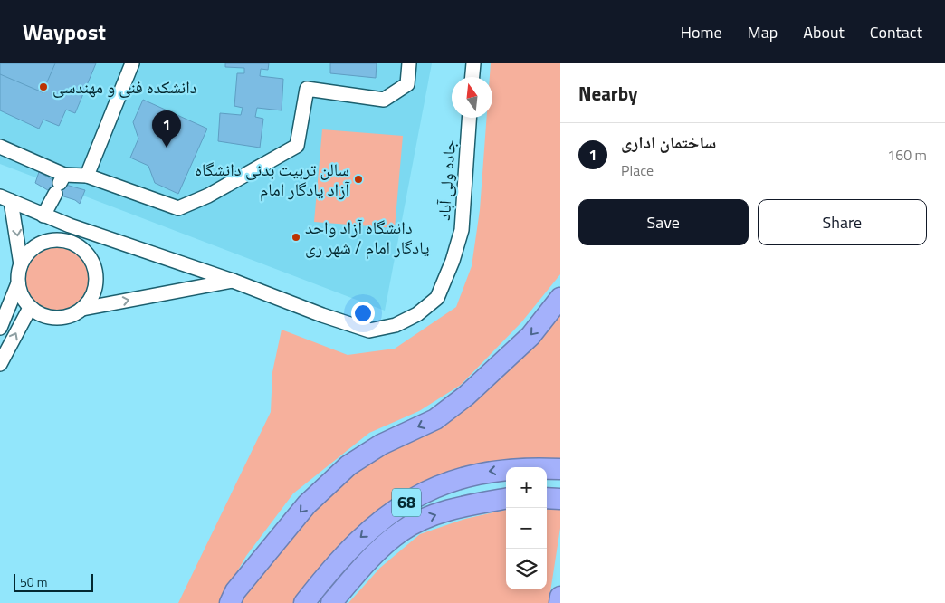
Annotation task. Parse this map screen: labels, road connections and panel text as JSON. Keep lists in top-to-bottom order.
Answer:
{
  "streets": {
    "highway": ["68"],
    "street": ["جاده ولی آباد"]
  },
  "places": ["دانشکده فنی و مهندسی", "سالن تربیت بدنی دانشگاه آزاد یادگار امام", "دانشگاه آزاد واحد یادگار امام / شهر ری"],
  "scale_bar": "50 m",
  "north": "top",
  "page": {
    "header": "Waypost",
    "nav": [
      "Home",
      "Map",
      "About",
      "Contact"
    ],
    "heading": "Nearby",
    "pins": "1",
    "list": [
      {
        "mark": "1",
        "name": "ساختمان اداری",
        "note": "Place",
        "value": "160 m"
      }
    ],
    "buttons": ["Save", "Share"],
    "map_buttons": ["+", "−"],
    "scale": "50 m"
  }
}
